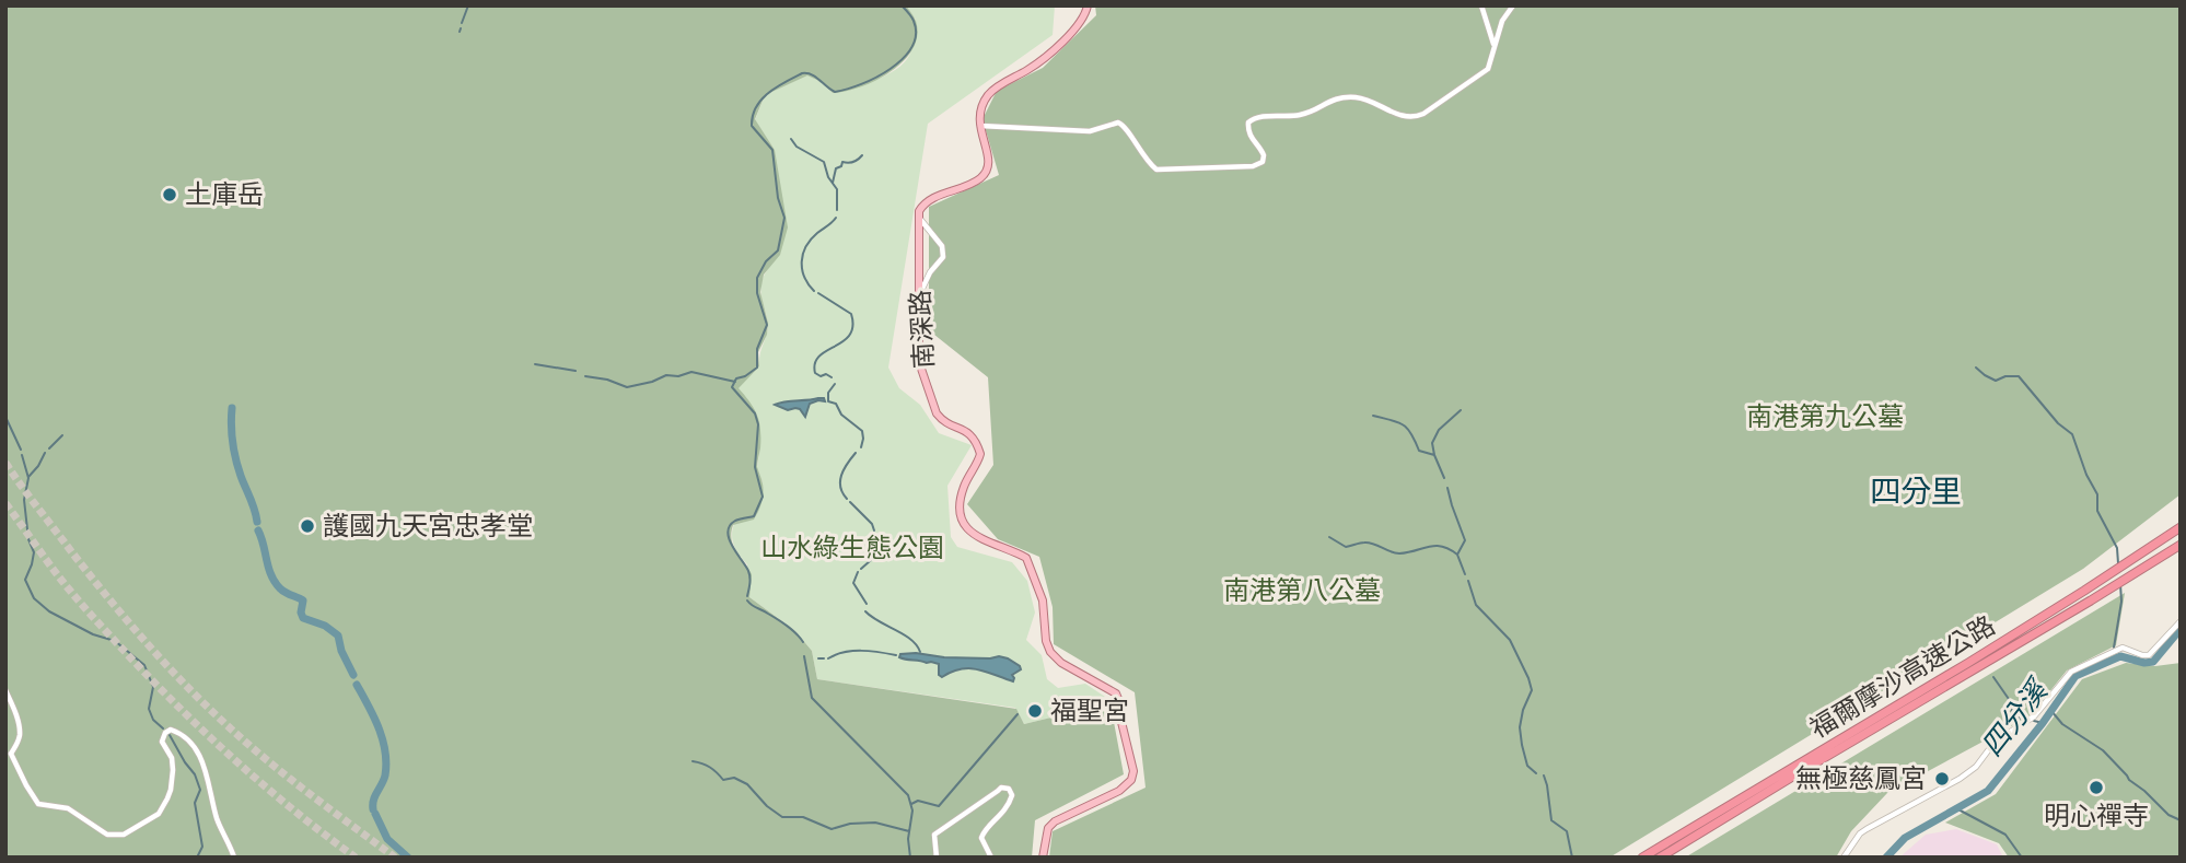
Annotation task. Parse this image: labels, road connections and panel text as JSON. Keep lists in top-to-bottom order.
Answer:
{
  "streets": {
    "highway": ["福爾摩沙高速公路"],
    "main road": ["南深路"]
  },
  "districts": ["四分里"],
  "water": ["四分溪"],
  "parks": ["南港第九公墓", "山水綠生態公園", "南港第八公墓"],
  "places": [
    "土庫岳",
    "護國九天宮忠孝堂",
    "福聖宮",
    "無極慈鳳宮",
    "明心禪寺"
  ]
}
